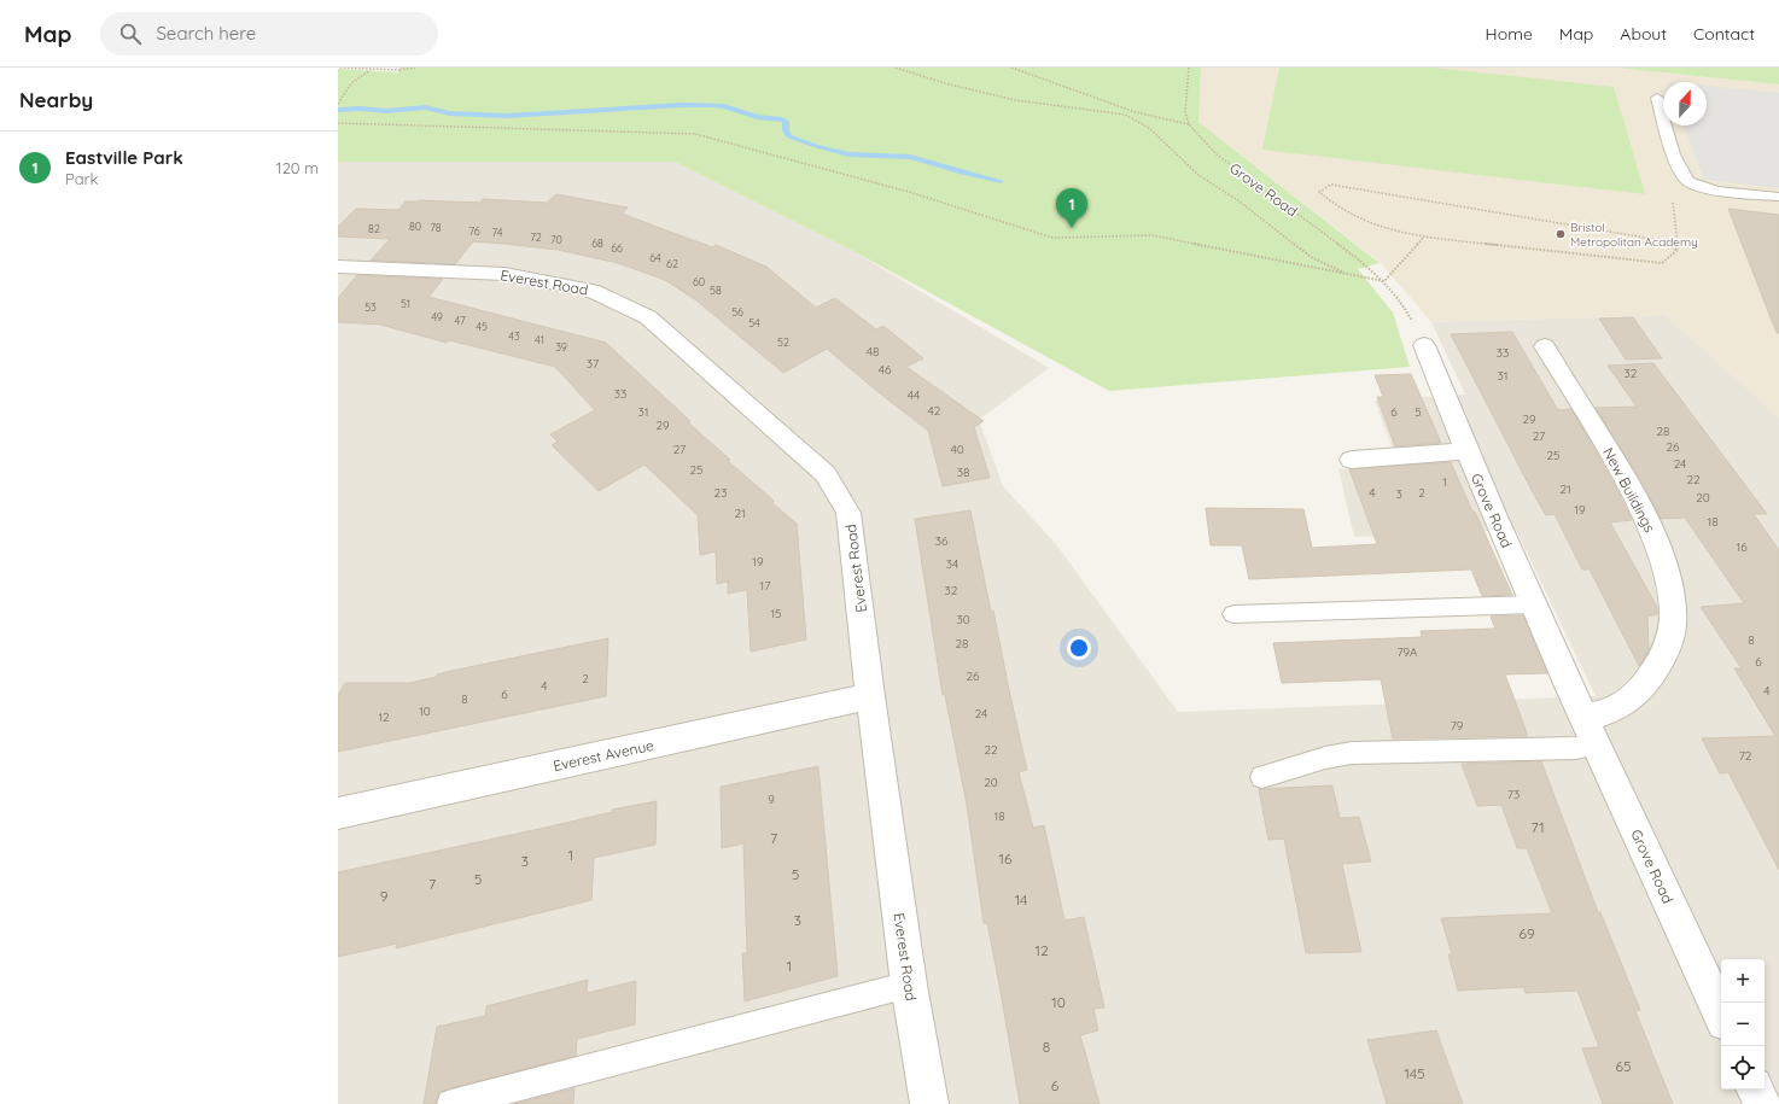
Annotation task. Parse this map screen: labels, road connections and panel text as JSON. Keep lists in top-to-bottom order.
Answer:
{
  "streets": {
    "street": [
      "Grove Road",
      "Everest Road",
      "New Buildings",
      "Everest Avenue"
    ]
  },
  "crossings": [
    ["Grove Road", "New Buildings"],
    ["Everest Road", "Everest Avenue"]
  ],
  "places": ["Bristol Metropolitan Academy"],
  "house_numbers": [
    "80",
    "78",
    "82",
    "76",
    "74",
    "72",
    "70",
    "68",
    "66",
    "64",
    "62",
    "60",
    "58",
    "51",
    "53",
    "56",
    "49",
    "47",
    "54",
    "45",
    "43",
    "41",
    "52",
    "39",
    "48",
    "33",
    "37",
    "46",
    "32",
    "31",
    "33",
    "44",
    "42",
    "31",
    "6",
    "5",
    "29",
    "29",
    "28",
    "27",
    "26",
    "27",
    "40",
    "25",
    "24",
    "25",
    "38",
    "22",
    "1",
    "21",
    "23",
    "4",
    "2",
    "3",
    "20",
    "19",
    "21",
    "18",
    "36",
    "16",
    "19",
    "34",
    "17",
    "32",
    "15",
    "30",
    "8",
    "28",
    "79A",
    "6",
    "26",
    "2",
    "4",
    "4",
    "6",
    "8",
    "10",
    "24",
    "12",
    "79",
    "22",
    "72",
    "20",
    "73",
    "9",
    "18",
    "71",
    "7",
    "1",
    "16",
    "3",
    "5",
    "5",
    "7",
    "9",
    "14",
    "3",
    "69",
    "12",
    "1",
    "10",
    "8",
    "65",
    "145",
    "6"
  ],
  "north": "top",
  "page": {
    "header": "Map",
    "search": "Search here",
    "nav": [
      "Home",
      "Map",
      "About",
      "Contact"
    ],
    "heading": "Nearby",
    "list": [
      {
        "mark": "1",
        "name": "Eastville Park",
        "note": "Park",
        "value": "120 m"
      }
    ],
    "pins": "1",
    "map_buttons": ["+", "−"]
  }
}
